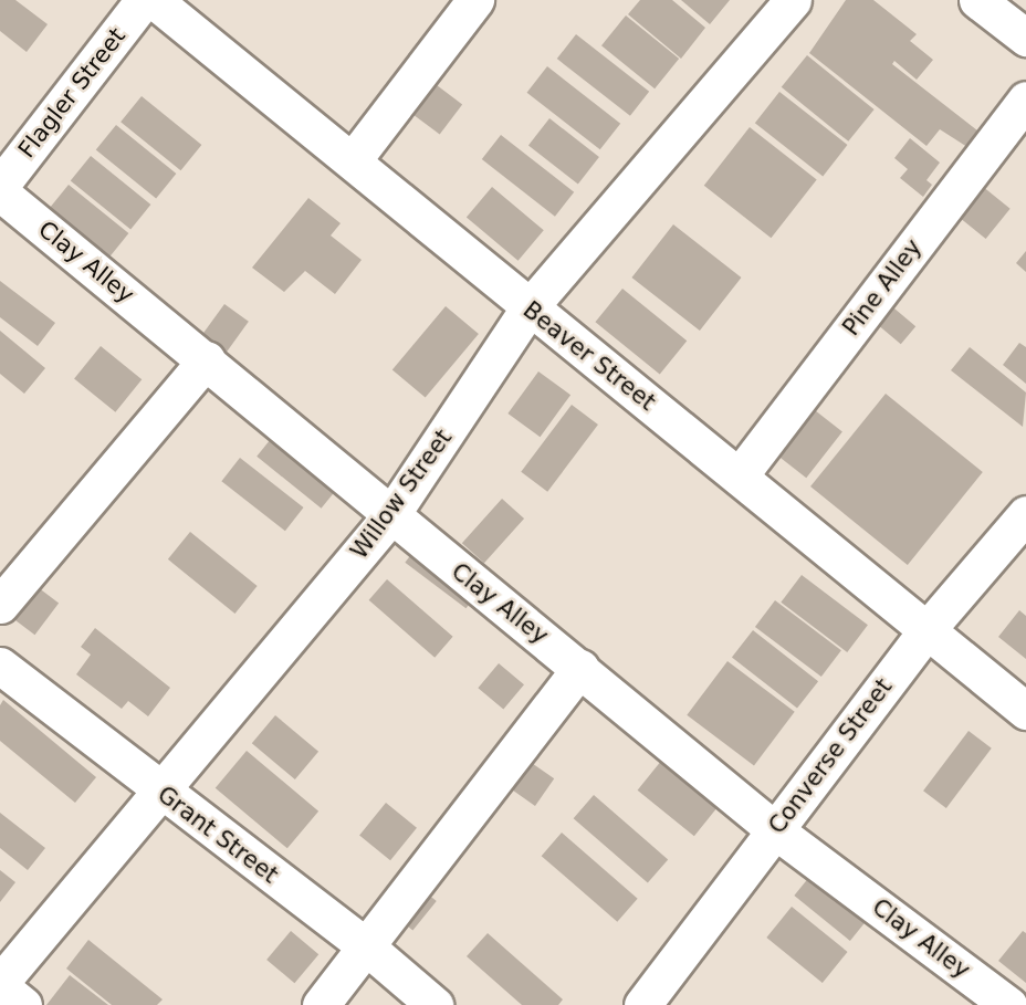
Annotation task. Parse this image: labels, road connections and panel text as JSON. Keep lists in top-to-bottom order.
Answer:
{
  "streets": {
    "street": [
      "Flagler Street",
      "Clay Alley",
      "Pine Alley",
      "Beaver Street",
      "Willow Street",
      "Converse Street",
      "Grant Street"
    ]
  },
  "crossings": [
    ["Clay Alley", "Willow Street"],
    ["Clay Alley", "Converse Street"],
    ["Pine Alley", "Beaver Street"],
    ["Beaver Street", "Willow Street"],
    ["Beaver Street", "Converse Street"],
    ["Willow Street", "Grant Street"]
  ]
}
